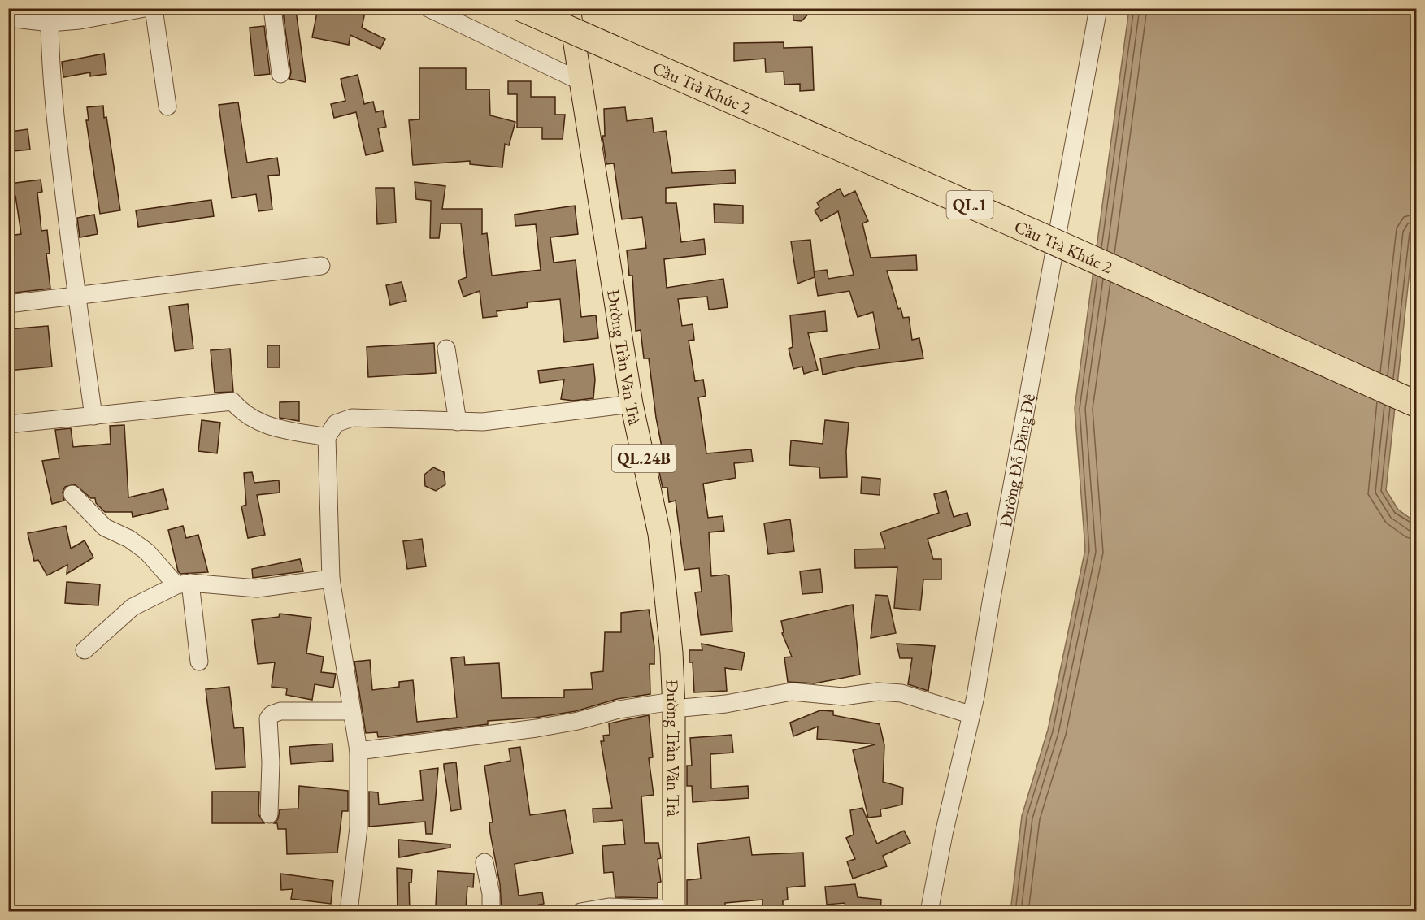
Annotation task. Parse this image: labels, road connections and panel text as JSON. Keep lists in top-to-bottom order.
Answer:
{
  "streets": {
    "highway": ["Cầu Trà Khúc 2", "QL.1"],
    "main road": ["Đường Trần Văn Trà", "QL.24B"],
    "street": ["Đường Đỗ Đăng Đệ"]
  }
}
